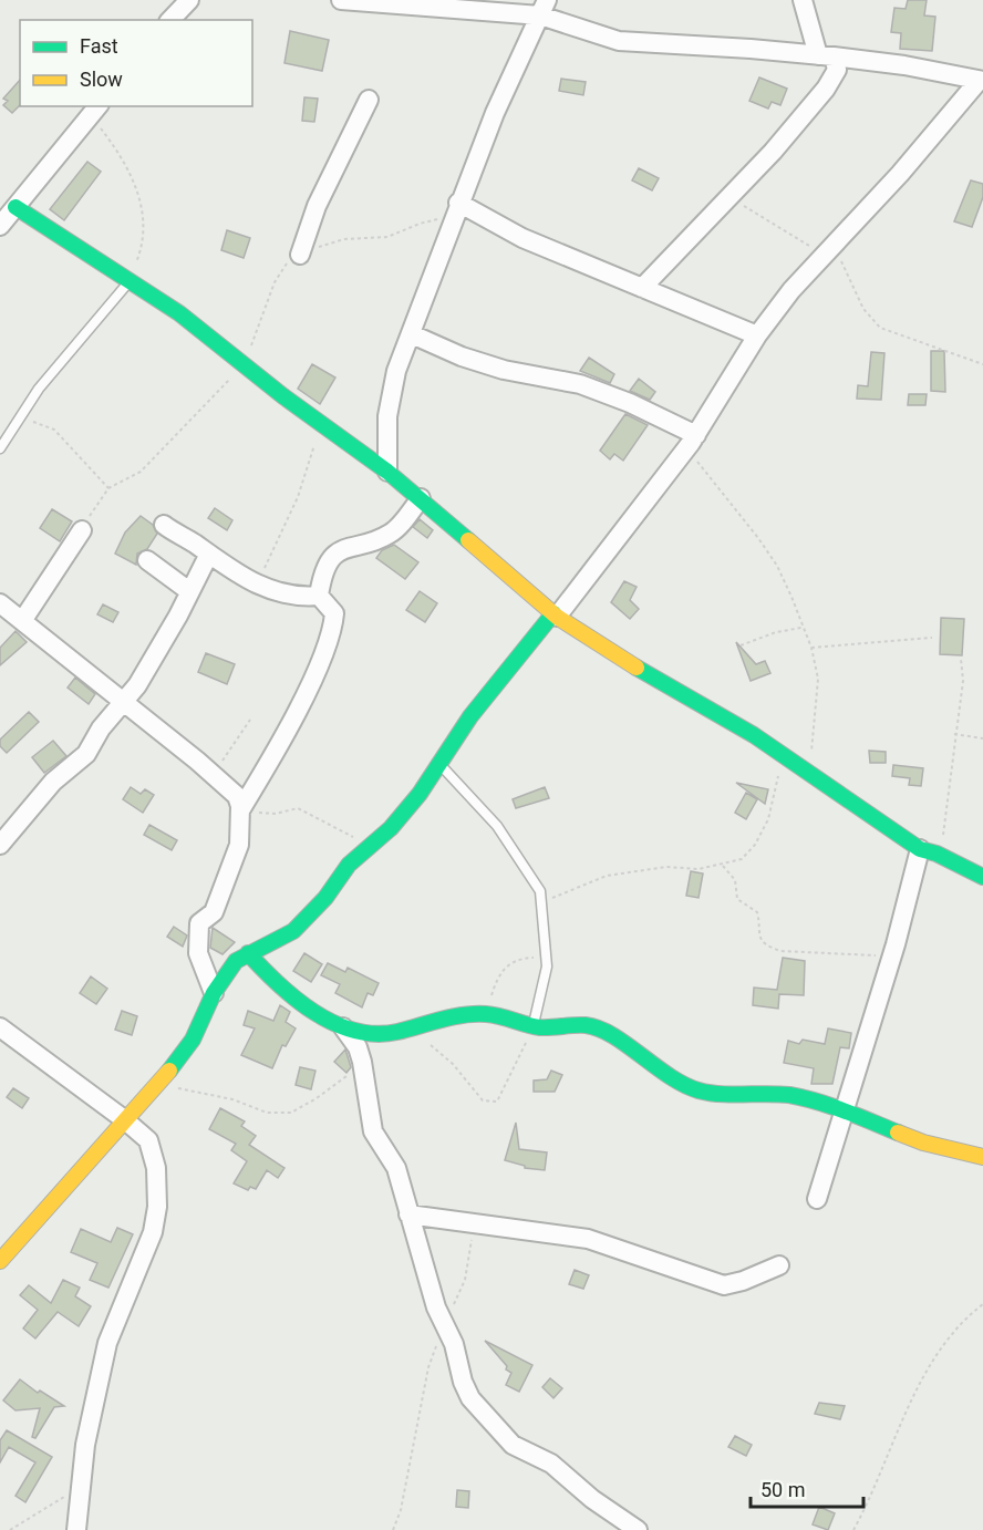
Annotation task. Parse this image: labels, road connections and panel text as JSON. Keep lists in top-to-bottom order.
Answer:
{
  "legend": ["Fast", "Slow"],
  "scale_bar": "50 m"
}
